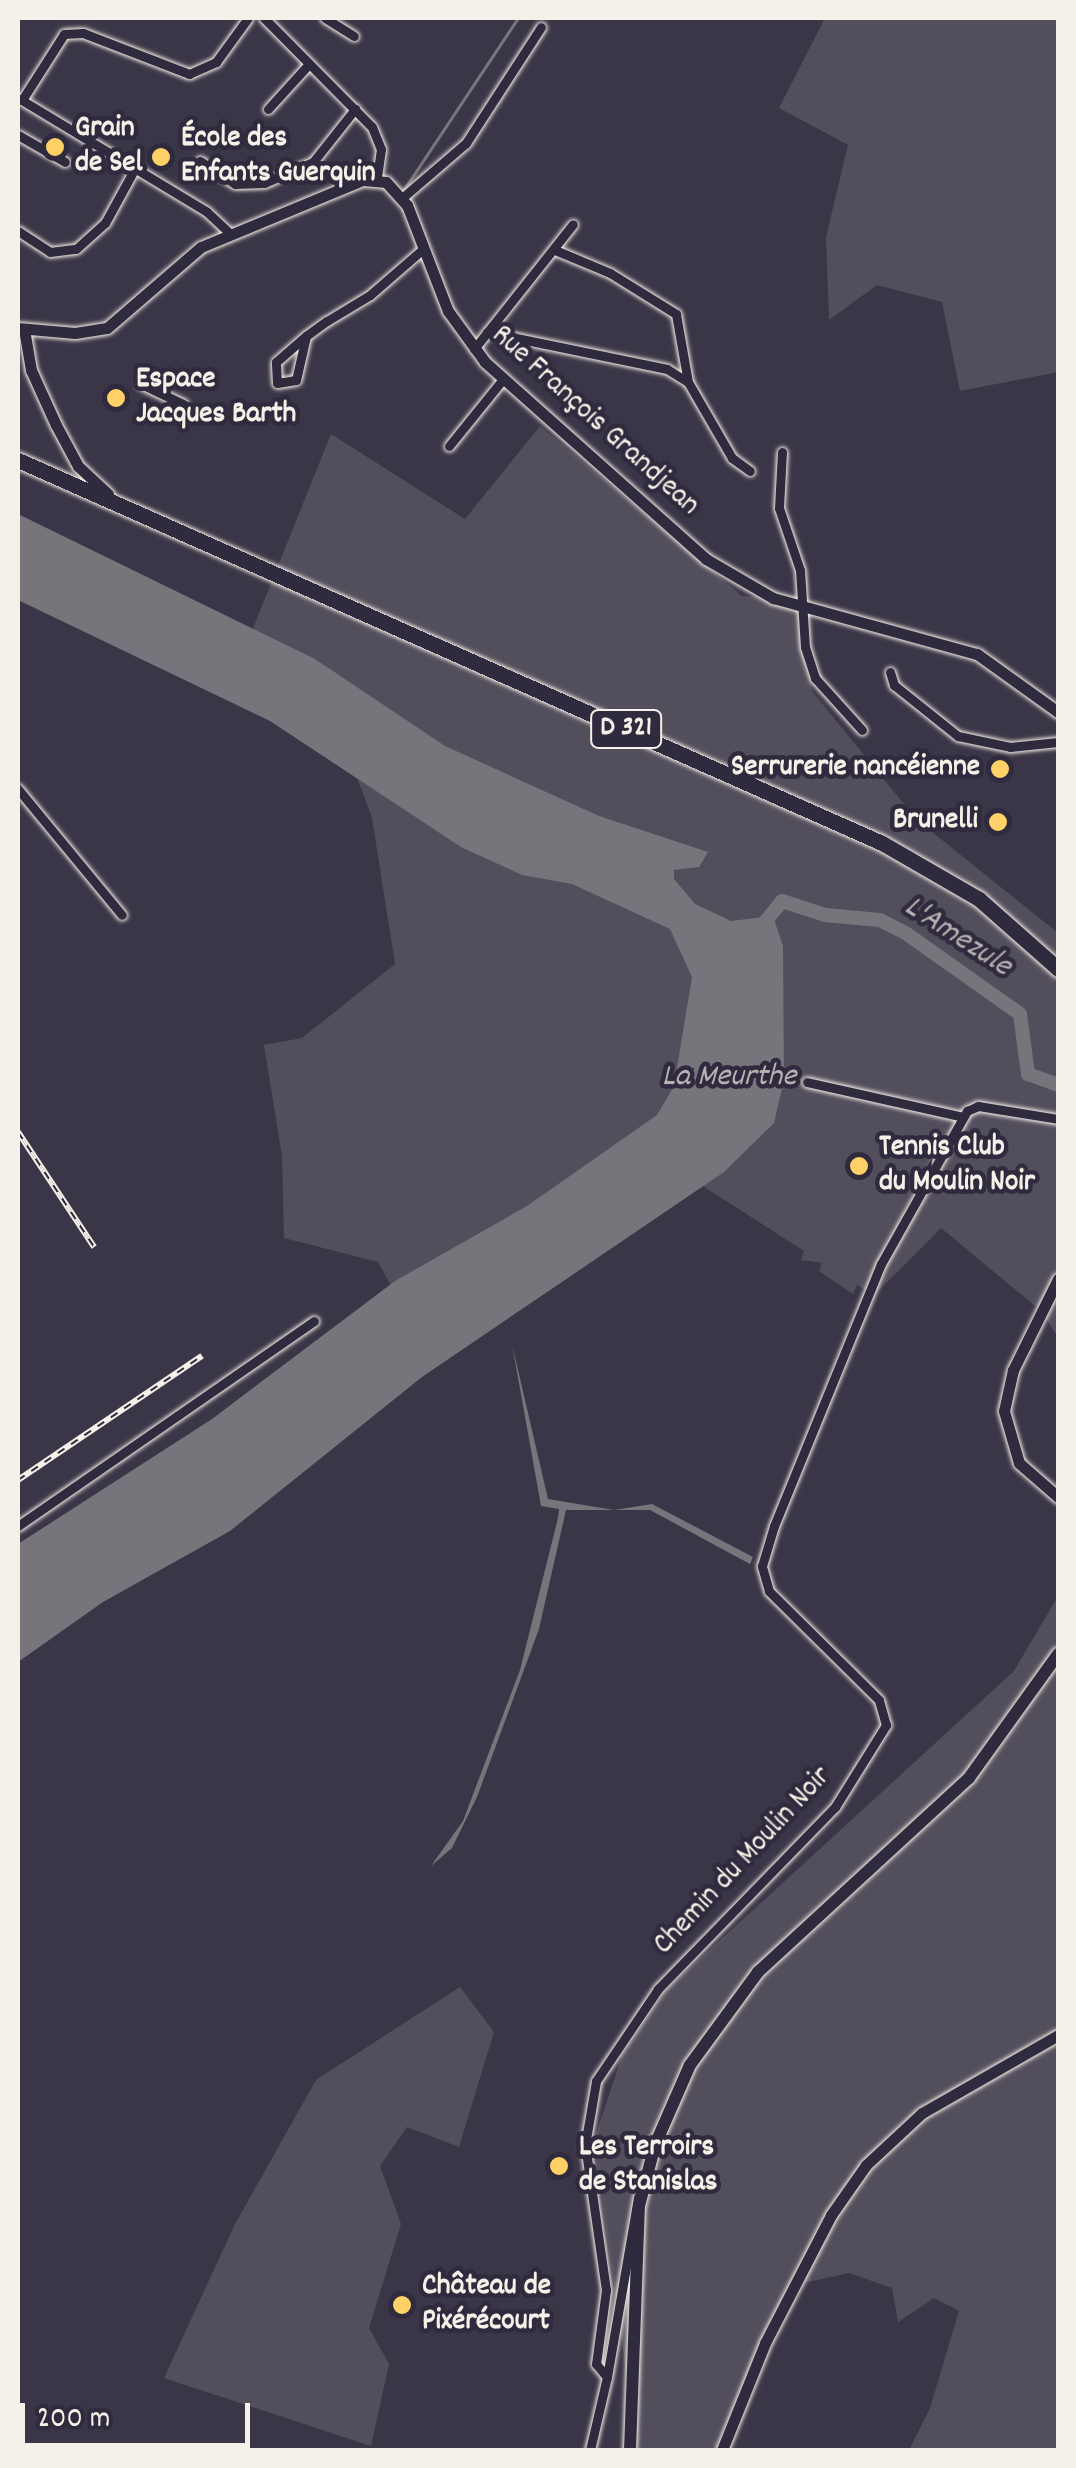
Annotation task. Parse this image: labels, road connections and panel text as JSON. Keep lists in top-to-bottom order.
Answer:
{
  "streets": {
    "main road": ["D 321"],
    "street": ["Rue François Grandjean", "Chemin du Moulin Noir"]
  },
  "water": ["L'Amezule", "La Meurthe"],
  "places": [
    "Grain de Sel",
    "École des Enfants Guerquin",
    "Espace Jacques Barth",
    "Serrurerie nancéienne",
    "Brunelli",
    "Tennis Club du Moulin Noir",
    "Les Terroirs de Stanislas",
    "Château de Pixérécourt"
  ],
  "scale_bar": "200 m"
}
